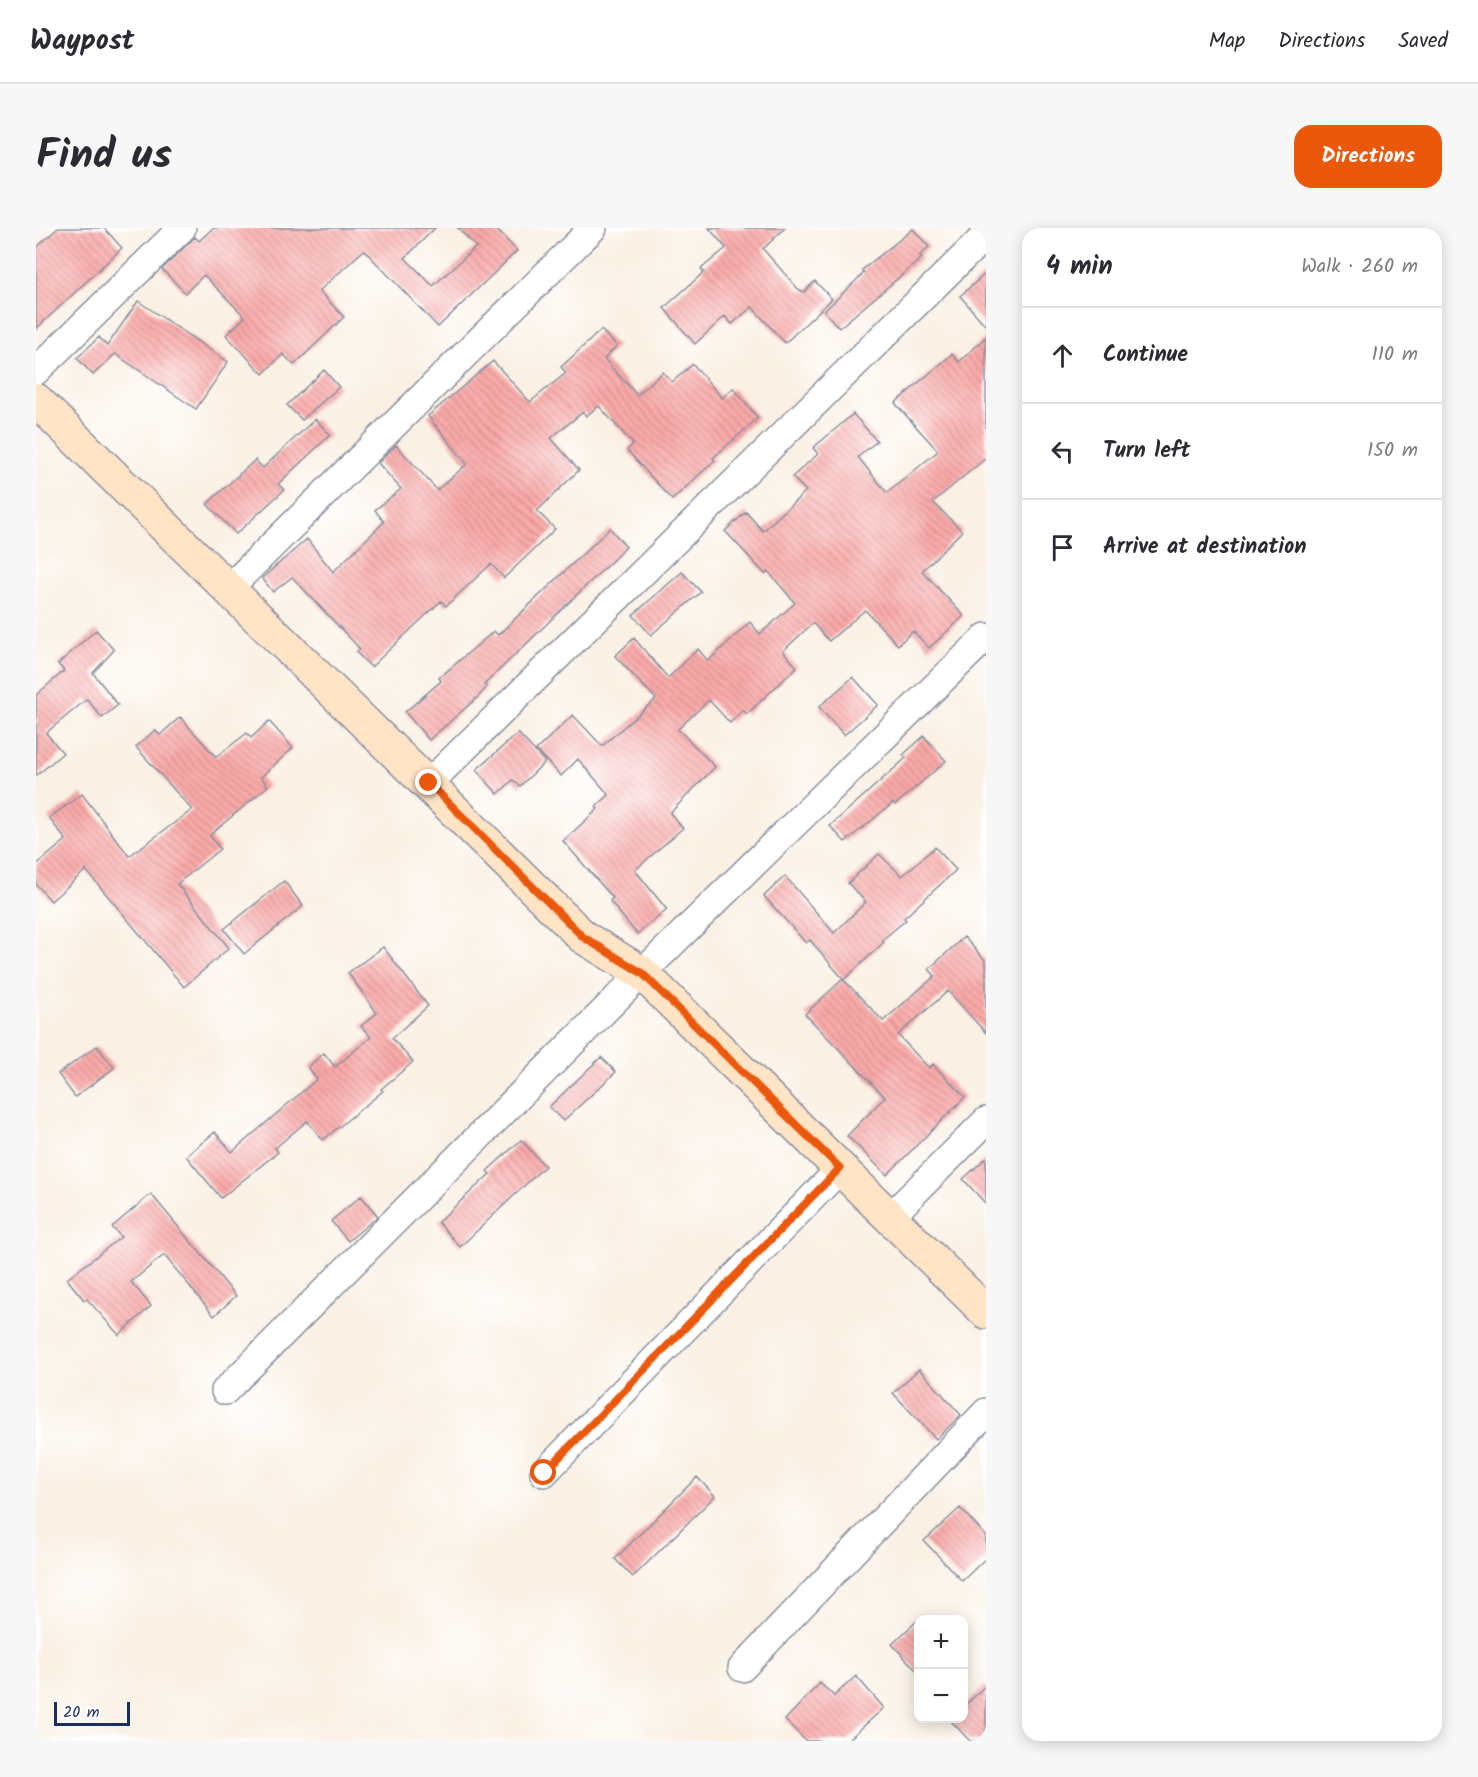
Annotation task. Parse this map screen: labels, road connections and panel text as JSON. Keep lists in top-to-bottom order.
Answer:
{
  "scale_bar": "20 m",
  "page": {
    "header": "Waypost",
    "nav": ["Map", "Directions", "Saved"],
    "title": "Find us",
    "buttons": "Directions",
    "heading": ["4 min", "Walk · 260 m"],
    "list": [
      ["Continue", "110 m"],
      ["Turn left", "150 m"],
      "Arrive at destination"
    ],
    "map_buttons": ["+", "−"],
    "scale": "20 m"
  }
}
